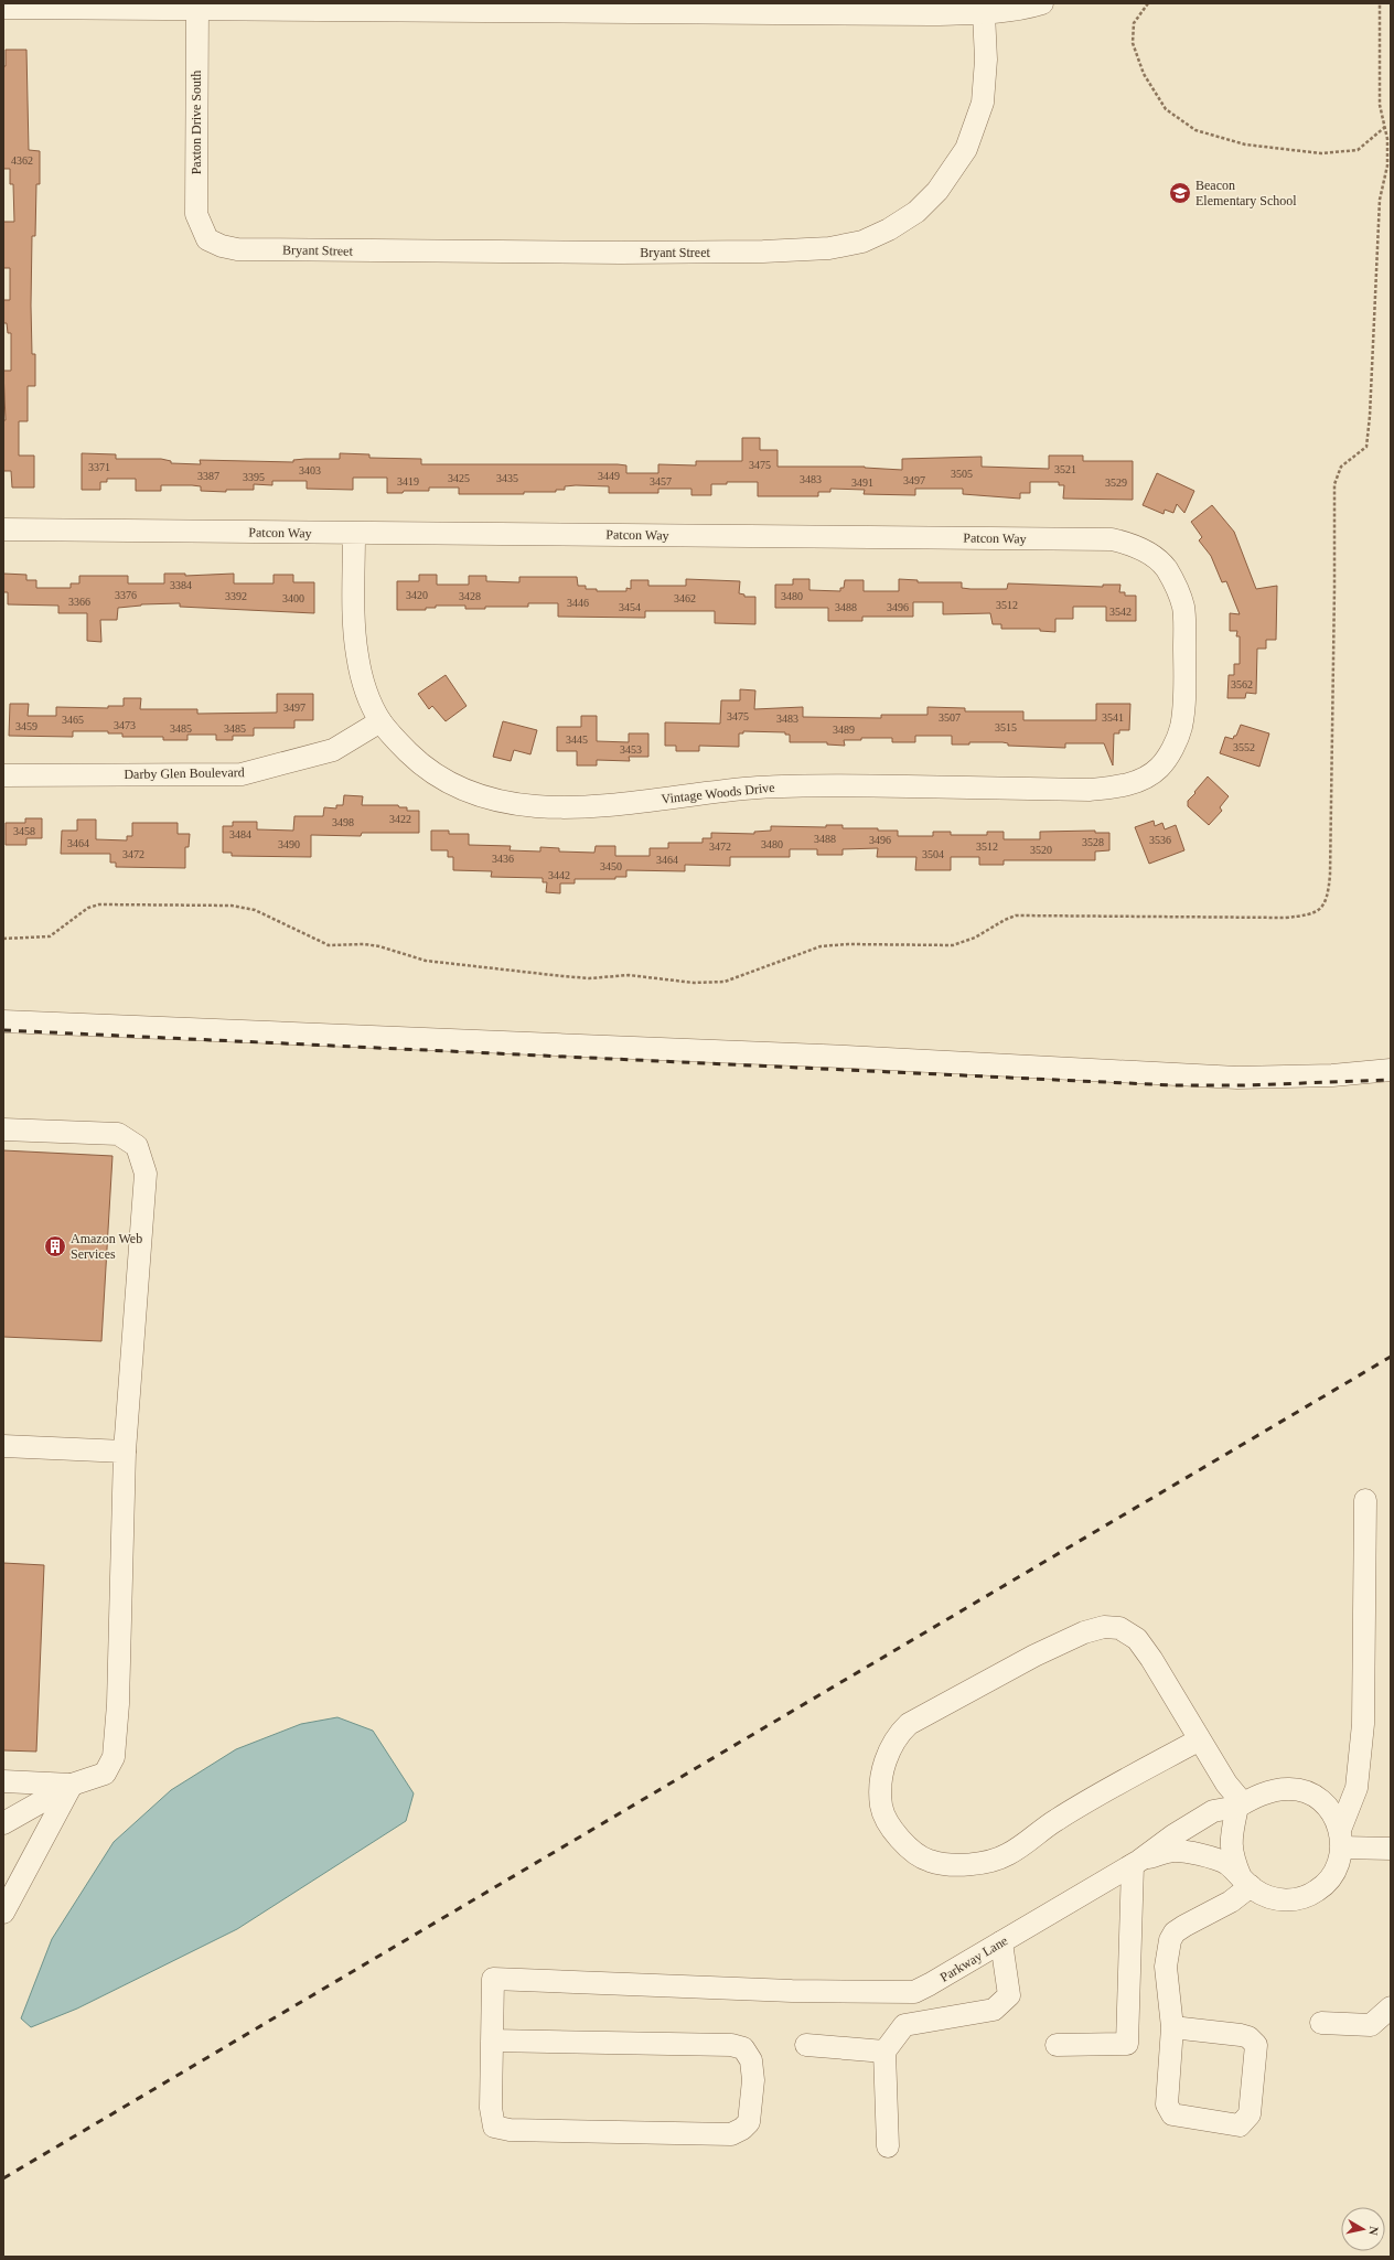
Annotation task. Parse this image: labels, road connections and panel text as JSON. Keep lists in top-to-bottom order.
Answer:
{
  "streets": {
    "street": [
      "Paxton Drive South",
      "Bryant Street",
      "Patcon Way",
      "Darby Glen Boulevard",
      "Vintage Woods Drive",
      "Parkway Lane"
    ]
  },
  "crossings": [
    ["Paxton Drive South", "Bryant Street"],
    ["Patcon Way", "Vintage Woods Drive"],
    ["Darby Glen Boulevard", "Vintage Woods Drive"]
  ],
  "places": {
    "school or university": ["Beacon Elementary School"],
    "building": ["Amazon Web Services"]
  },
  "house_numbers": [
    "4362",
    "3475",
    "3371",
    "3521",
    "3403",
    "3505",
    "3387",
    "3449",
    "3395",
    "3425",
    "3435",
    "3483",
    "3497",
    "3419",
    "3457",
    "3491",
    "3529",
    "3384",
    "3376",
    "3420",
    "3392",
    "3428",
    "3480",
    "3400",
    "3462",
    "3366",
    "3446",
    "3512",
    "3454",
    "3488",
    "3496",
    "3542",
    "3562",
    "3497",
    "3475",
    "3507",
    "3541",
    "3483",
    "3465",
    "3473",
    "3459",
    "3515",
    "3485",
    "3485",
    "3489",
    "3445",
    "3552",
    "3453",
    "3422",
    "3498",
    "3458",
    "3484",
    "3488",
    "3496",
    "3536",
    "3528",
    "3464",
    "3490",
    "3480",
    "3472",
    "3512",
    "3520",
    "3472",
    "3504",
    "3436",
    "3464",
    "3450",
    "3442"
  ],
  "north": "right"
}
